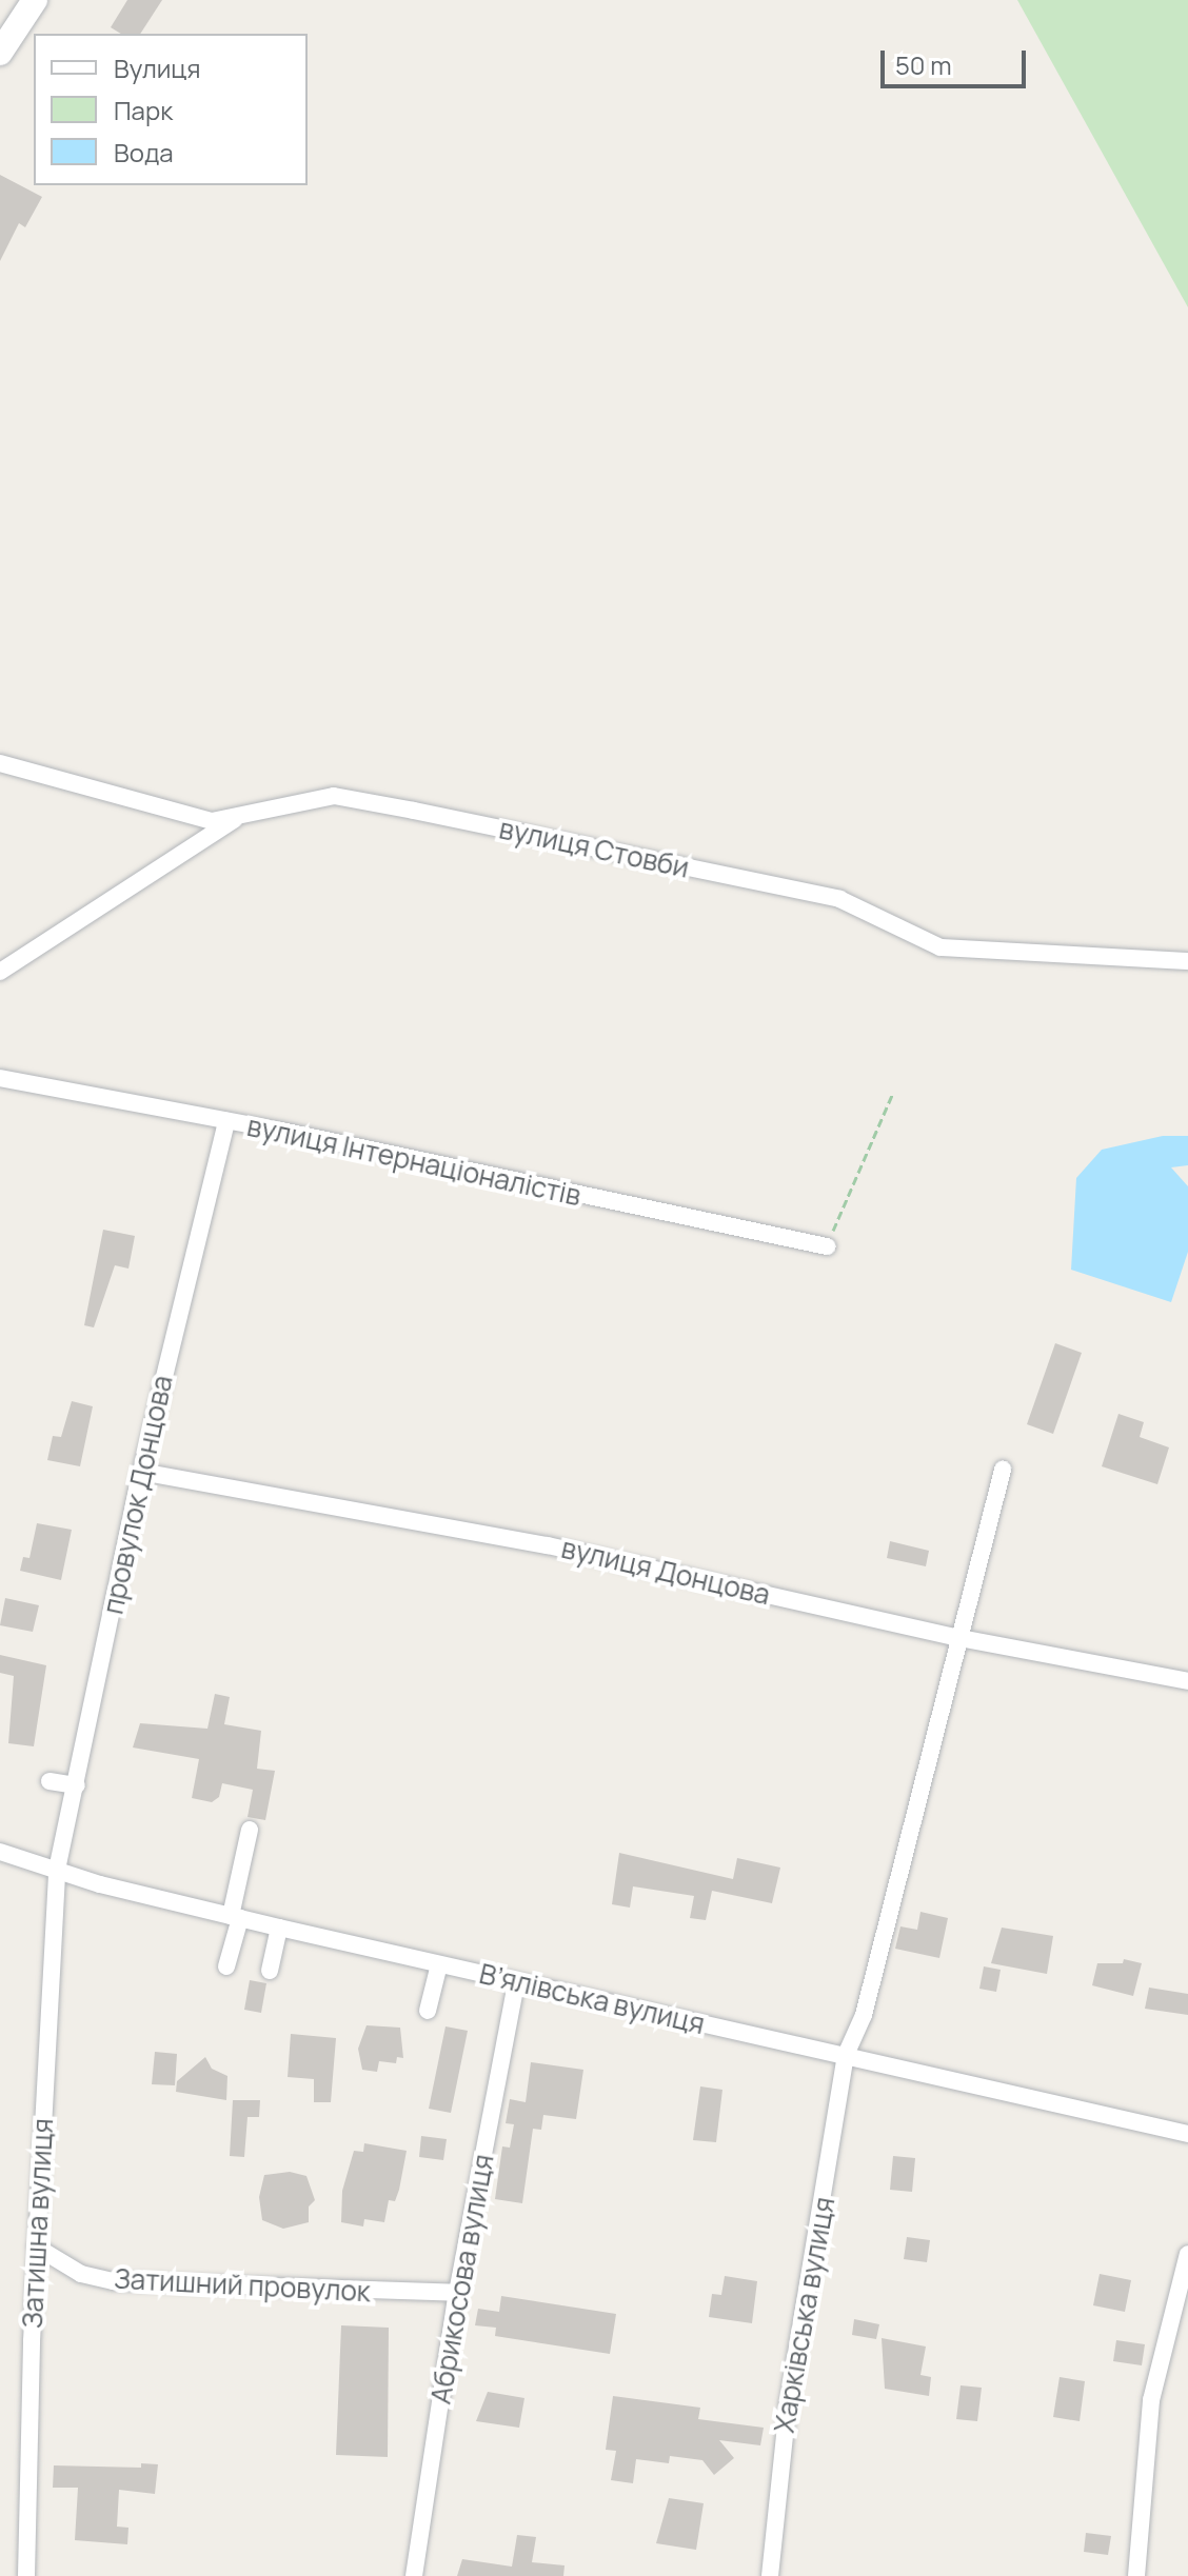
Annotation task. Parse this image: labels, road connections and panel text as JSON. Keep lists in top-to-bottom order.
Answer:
{
  "streets": {
    "street": [
      "вулиця Стовби",
      "вулиця Інтернаціоналістів",
      "провулок Донцова",
      "вулиця Донцова",
      "В’ялівська вулиця",
      "Затишна вулиця",
      "Абрикосова вулиця",
      "Затишний провулок",
      "Харківська вулиця"
    ]
  },
  "crossings": [
    ["вулиця Інтернаціоналістів", "провулок Донцова"],
    ["провулок Донцова", "вулиця Донцова"],
    ["провулок Донцова", "В’ялівська вулиця"],
    ["провулок Донцова", "Затишна вулиця"],
    ["вулиця Донцова", "Харківська вулиця"],
    ["В’ялівська вулиця", "Затишна вулиця"],
    ["В’ялівська вулиця", "Абрикосова вулиця"],
    ["В’ялівська вулиця", "Харківська вулиця"],
    ["Затишна вулиця", "Затишний провулок"],
    ["Абрикосова вулиця", "Затишний провулок"]
  ],
  "legend": ["Вулиця", "Парк", "Вода"],
  "scale_bar": "50 m"
}
